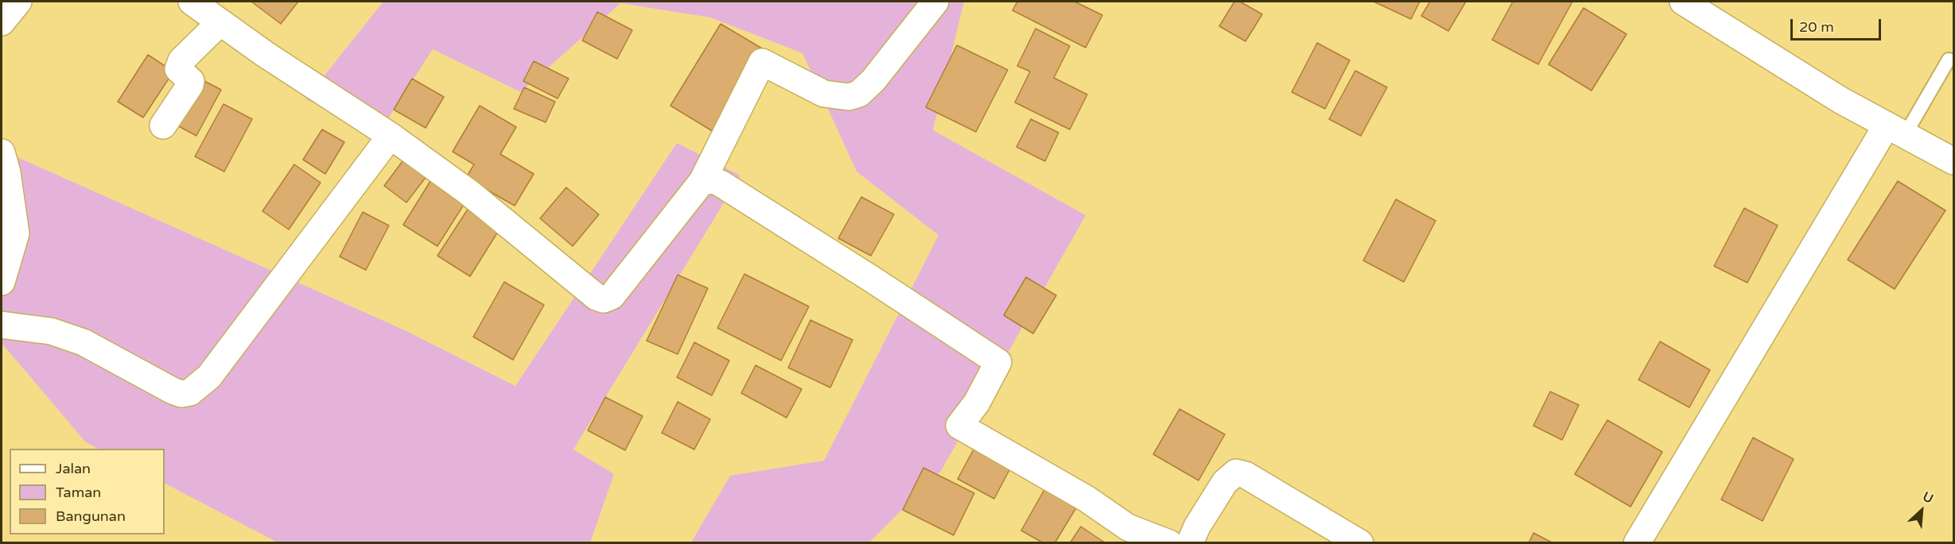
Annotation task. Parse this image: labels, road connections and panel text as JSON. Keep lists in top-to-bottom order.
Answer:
{
  "legend": ["Jalan", "Taman", "Bangunan"],
  "scale_bar": "20 m",
  "north": "top right"
}
